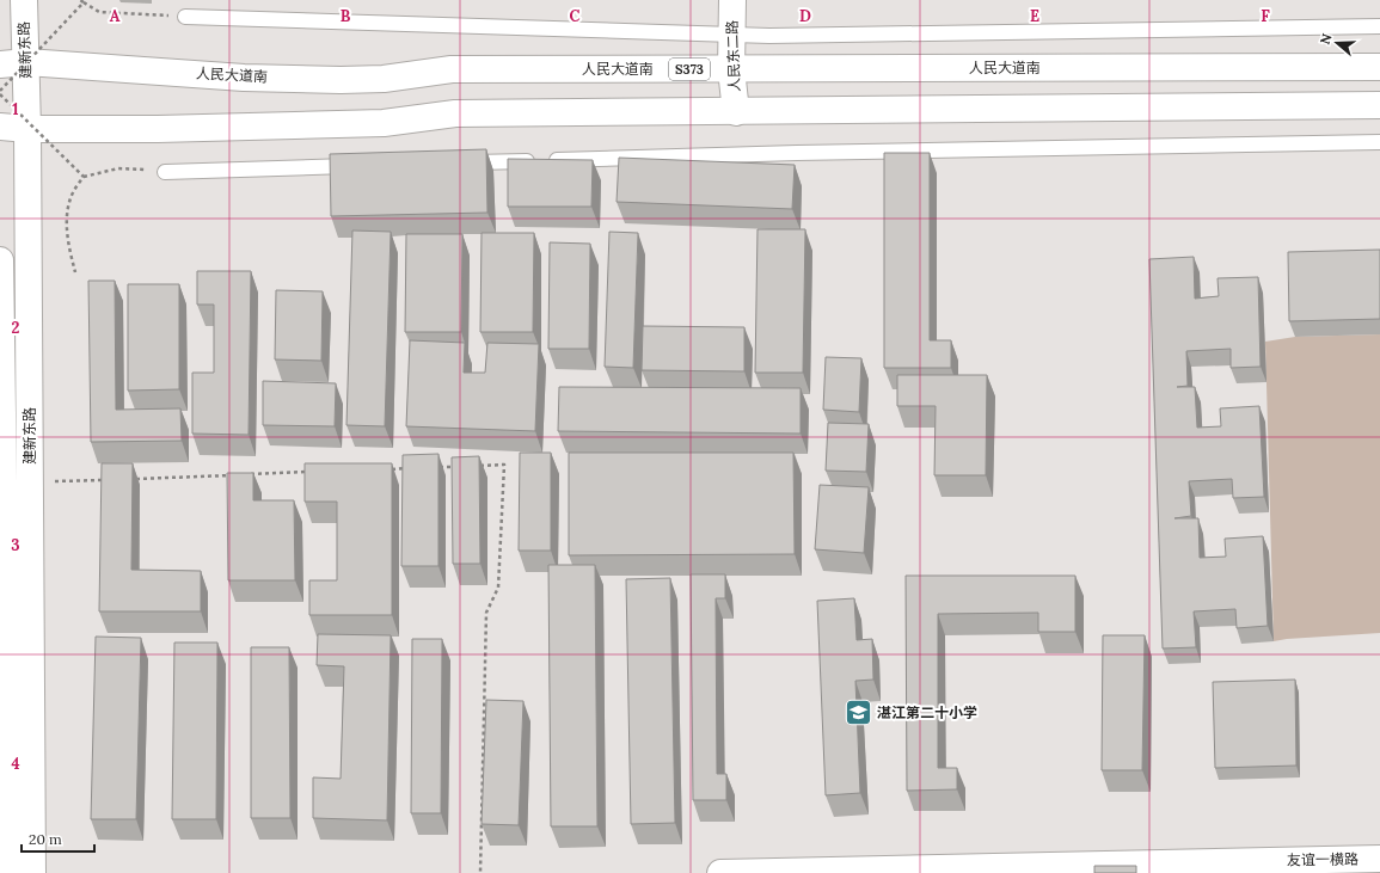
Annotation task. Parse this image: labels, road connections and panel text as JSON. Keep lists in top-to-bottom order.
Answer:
{
  "streets": {
    "main road": [
      "建新东路",
      "人民东二路",
      "人民大道南",
      "S373",
      "友谊一横路"
    ]
  },
  "crossings": [
    ["建新东路", "人民大道南"],
    ["人民东二路", "人民大道南"]
  ],
  "places": {
    "school or university": ["湛江第二十小学"]
  },
  "scale_bar": "20 m",
  "north": "left",
  "grid": {
    "columns": [
      "A",
      "B",
      "C",
      "D",
      "E",
      "F"
    ],
    "rows": [
      "1",
      "2",
      "3",
      "4"
    ]
  }
}
